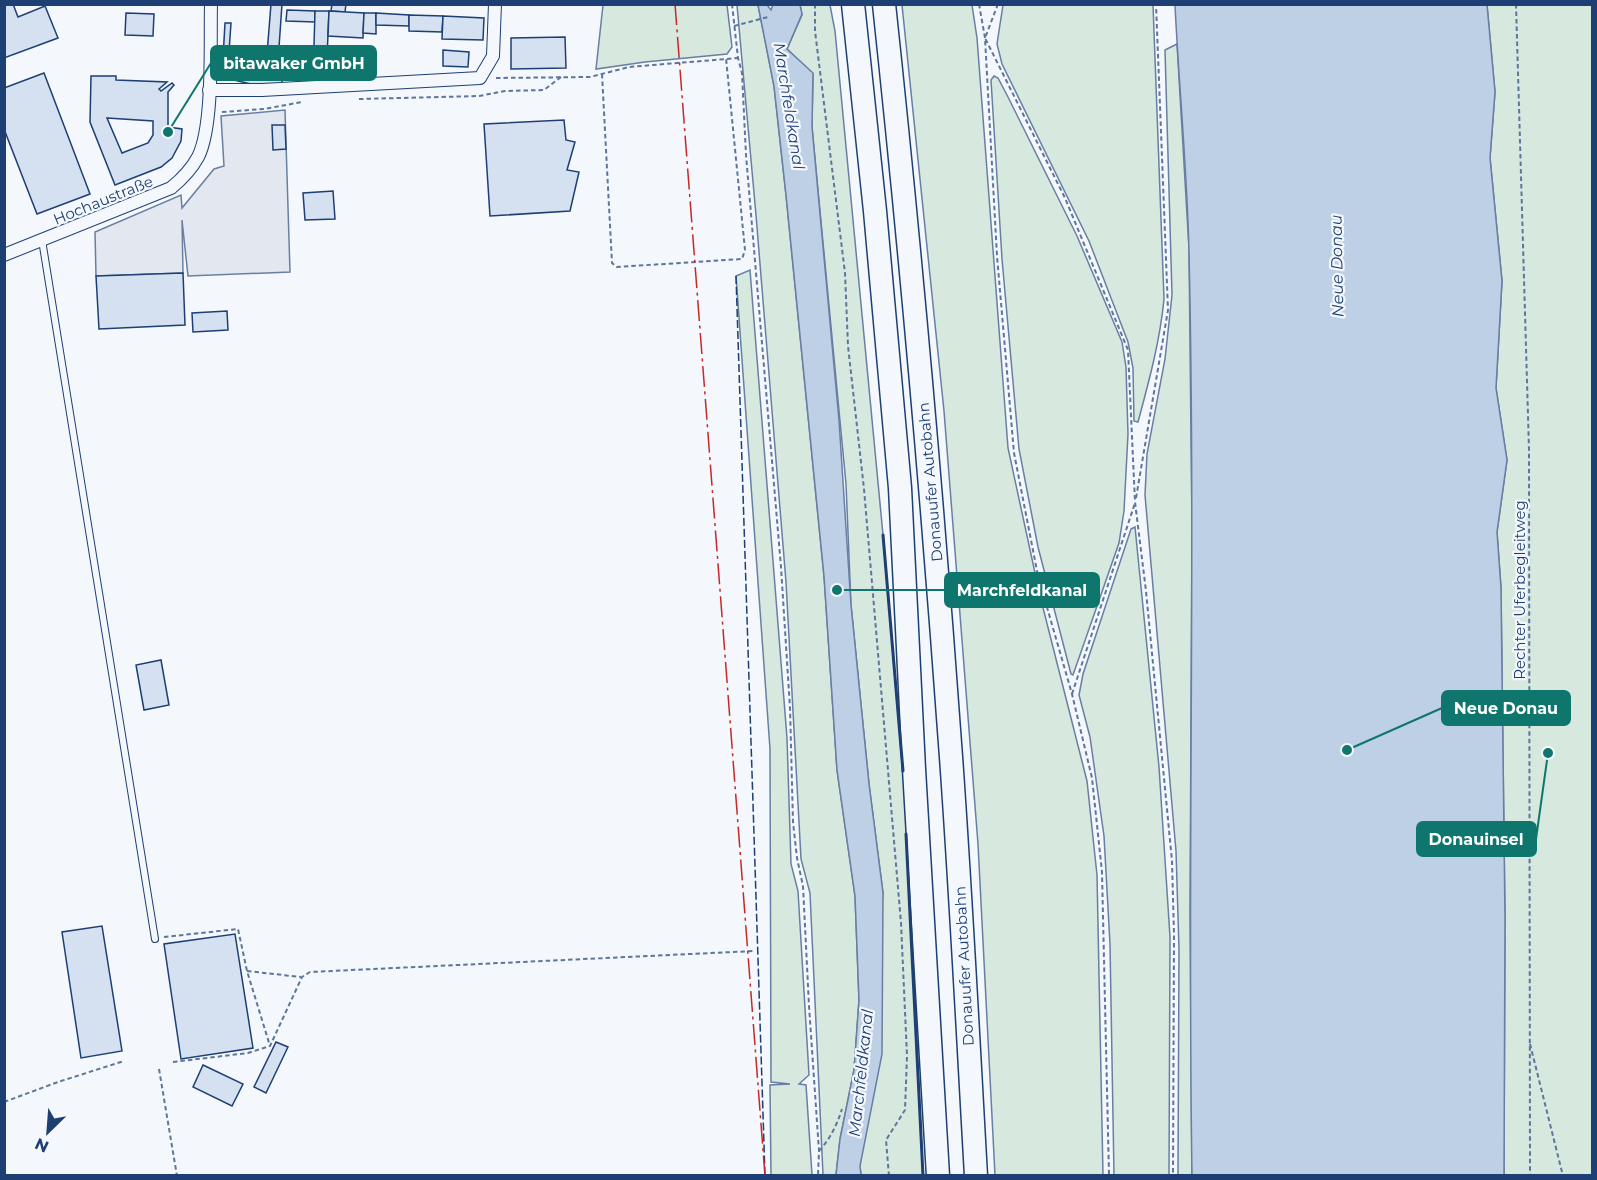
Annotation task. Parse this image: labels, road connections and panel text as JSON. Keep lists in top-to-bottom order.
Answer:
{
  "streets": {
    "highway": ["Donauufer Autobahn"],
    "street": ["Hochaustraße"],
    "path": ["Rechter Uferbegleitweg"]
  },
  "water": ["Marchfeldkanal", "Neue Donau"],
  "places": [
    "bitawaker GmbH",
    "Marchfeldkanal",
    "Neue Donau",
    "Donauinsel"
  ],
  "north": "bottom left"
}
